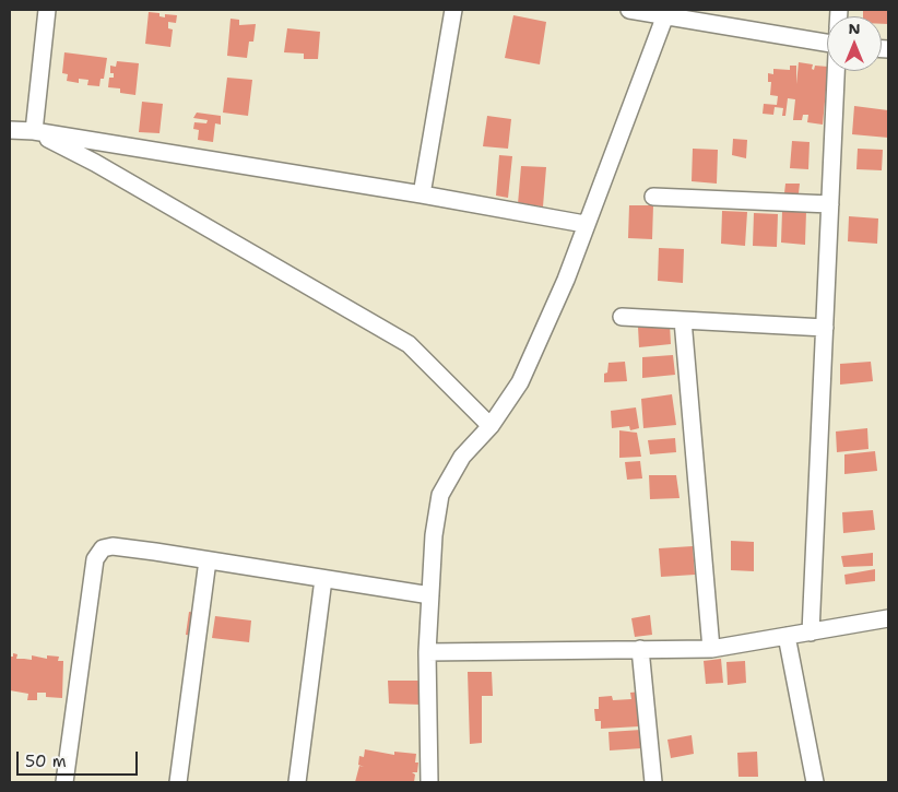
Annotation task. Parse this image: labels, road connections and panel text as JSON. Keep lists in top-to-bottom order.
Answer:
{
  "scale_bar": "50 m",
  "north": "top"
}
